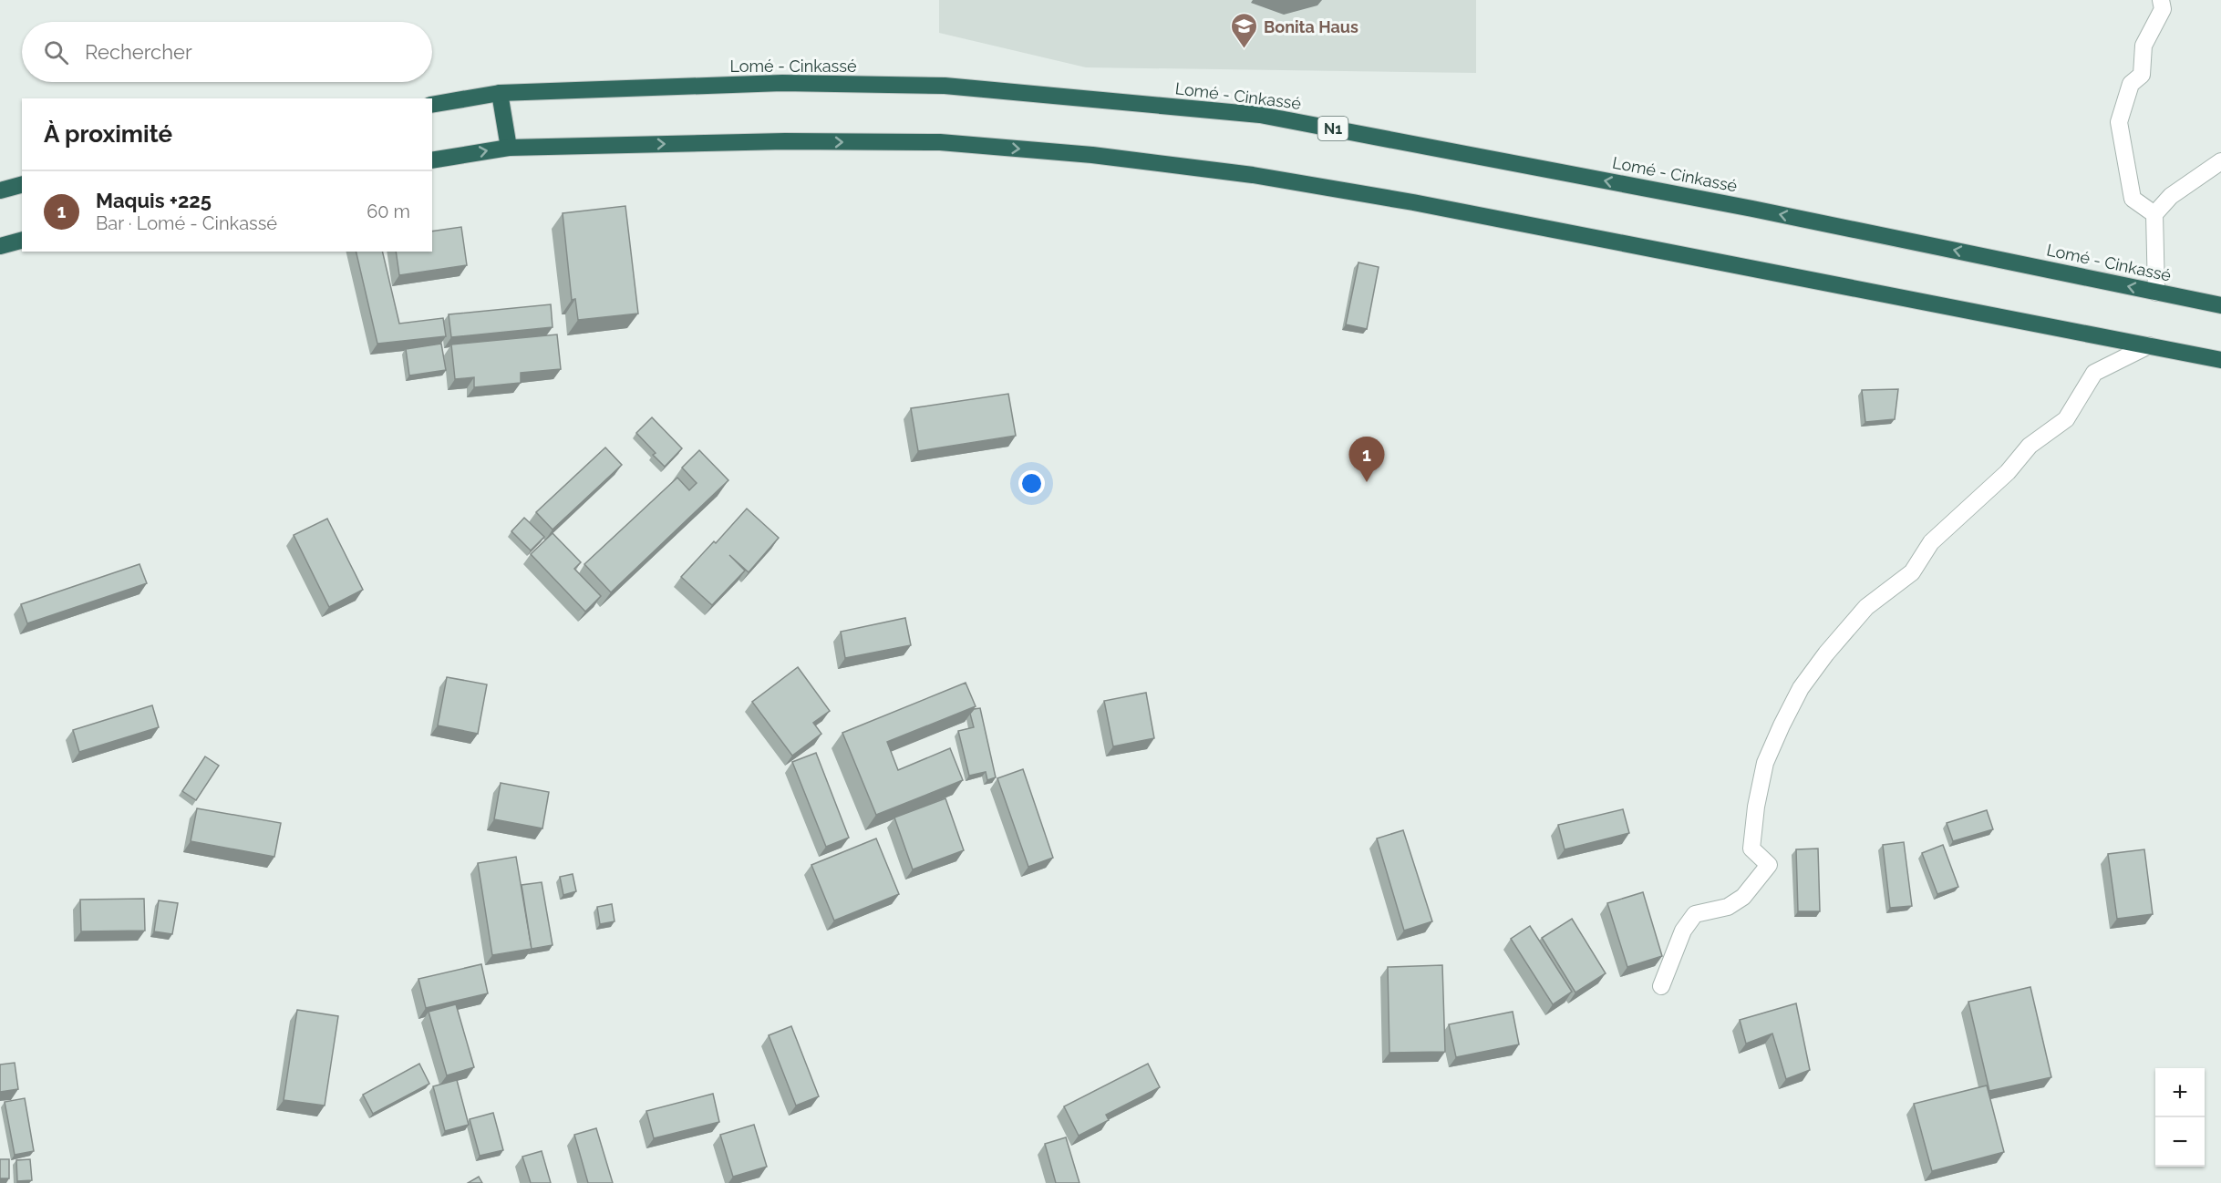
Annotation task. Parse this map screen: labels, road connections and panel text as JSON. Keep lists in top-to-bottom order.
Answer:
{
  "streets": {
    "highway": ["Lomé - Cinkassé", "N1"]
  },
  "places": {
    "school or university": ["Bonita Haus"]
  },
  "page": {
    "search": "Rechercher",
    "heading": "À proximité",
    "list": [
      {
        "mark": "1",
        "name": "Maquis +225",
        "note": "Bar · Lomé - Cinkassé",
        "value": "60 m"
      }
    ],
    "pins": "1",
    "map_buttons": ["+", "−"]
  }
}
